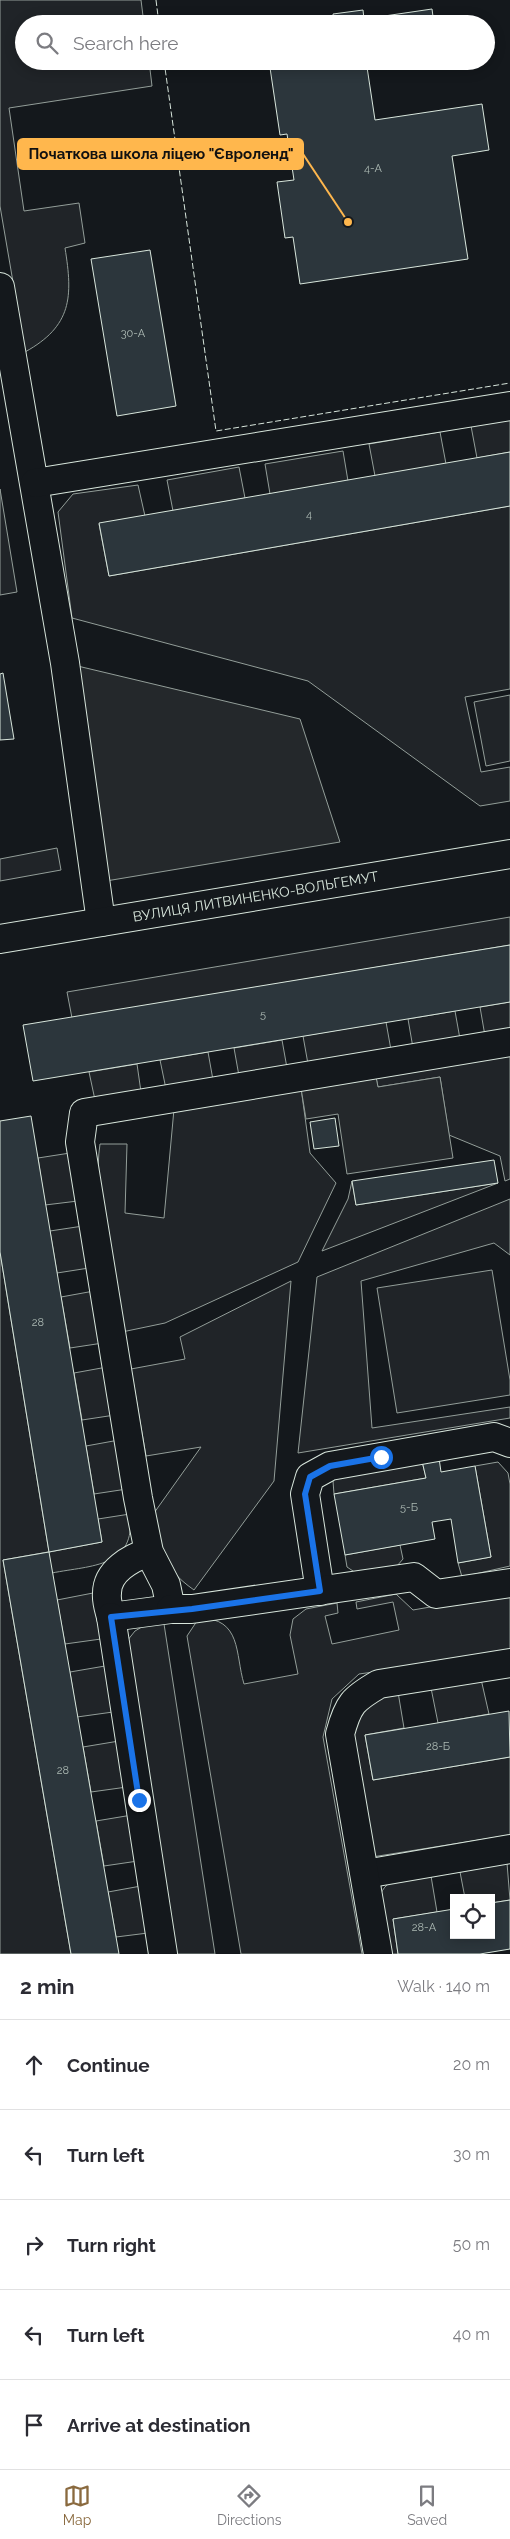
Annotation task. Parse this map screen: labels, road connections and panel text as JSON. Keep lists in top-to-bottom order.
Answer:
{
  "streets": {
    "street": ["ВУЛИЦЯ ЛИТВИНЕНКО-ВОЛЬГЕМУТ"]
  },
  "places": ["Початкова школа ліцею \"Євроленд\""],
  "house_numbers": [
    "4-А",
    "30-А",
    "4",
    "5",
    "28",
    "5-Б",
    "28-Б",
    "28",
    "28-А"
  ],
  "page": {
    "search": "Search here",
    "heading": ["2 min", "Walk · 140 m"],
    "list": [
      ["Continue", "20 m"],
      ["Turn left", "30 m"],
      ["Turn right", "50 m"],
      ["Turn left", "40 m"],
      "Arrive at destination"
    ],
    "nav": ["Map", "Directions", "Saved"]
  }
}
